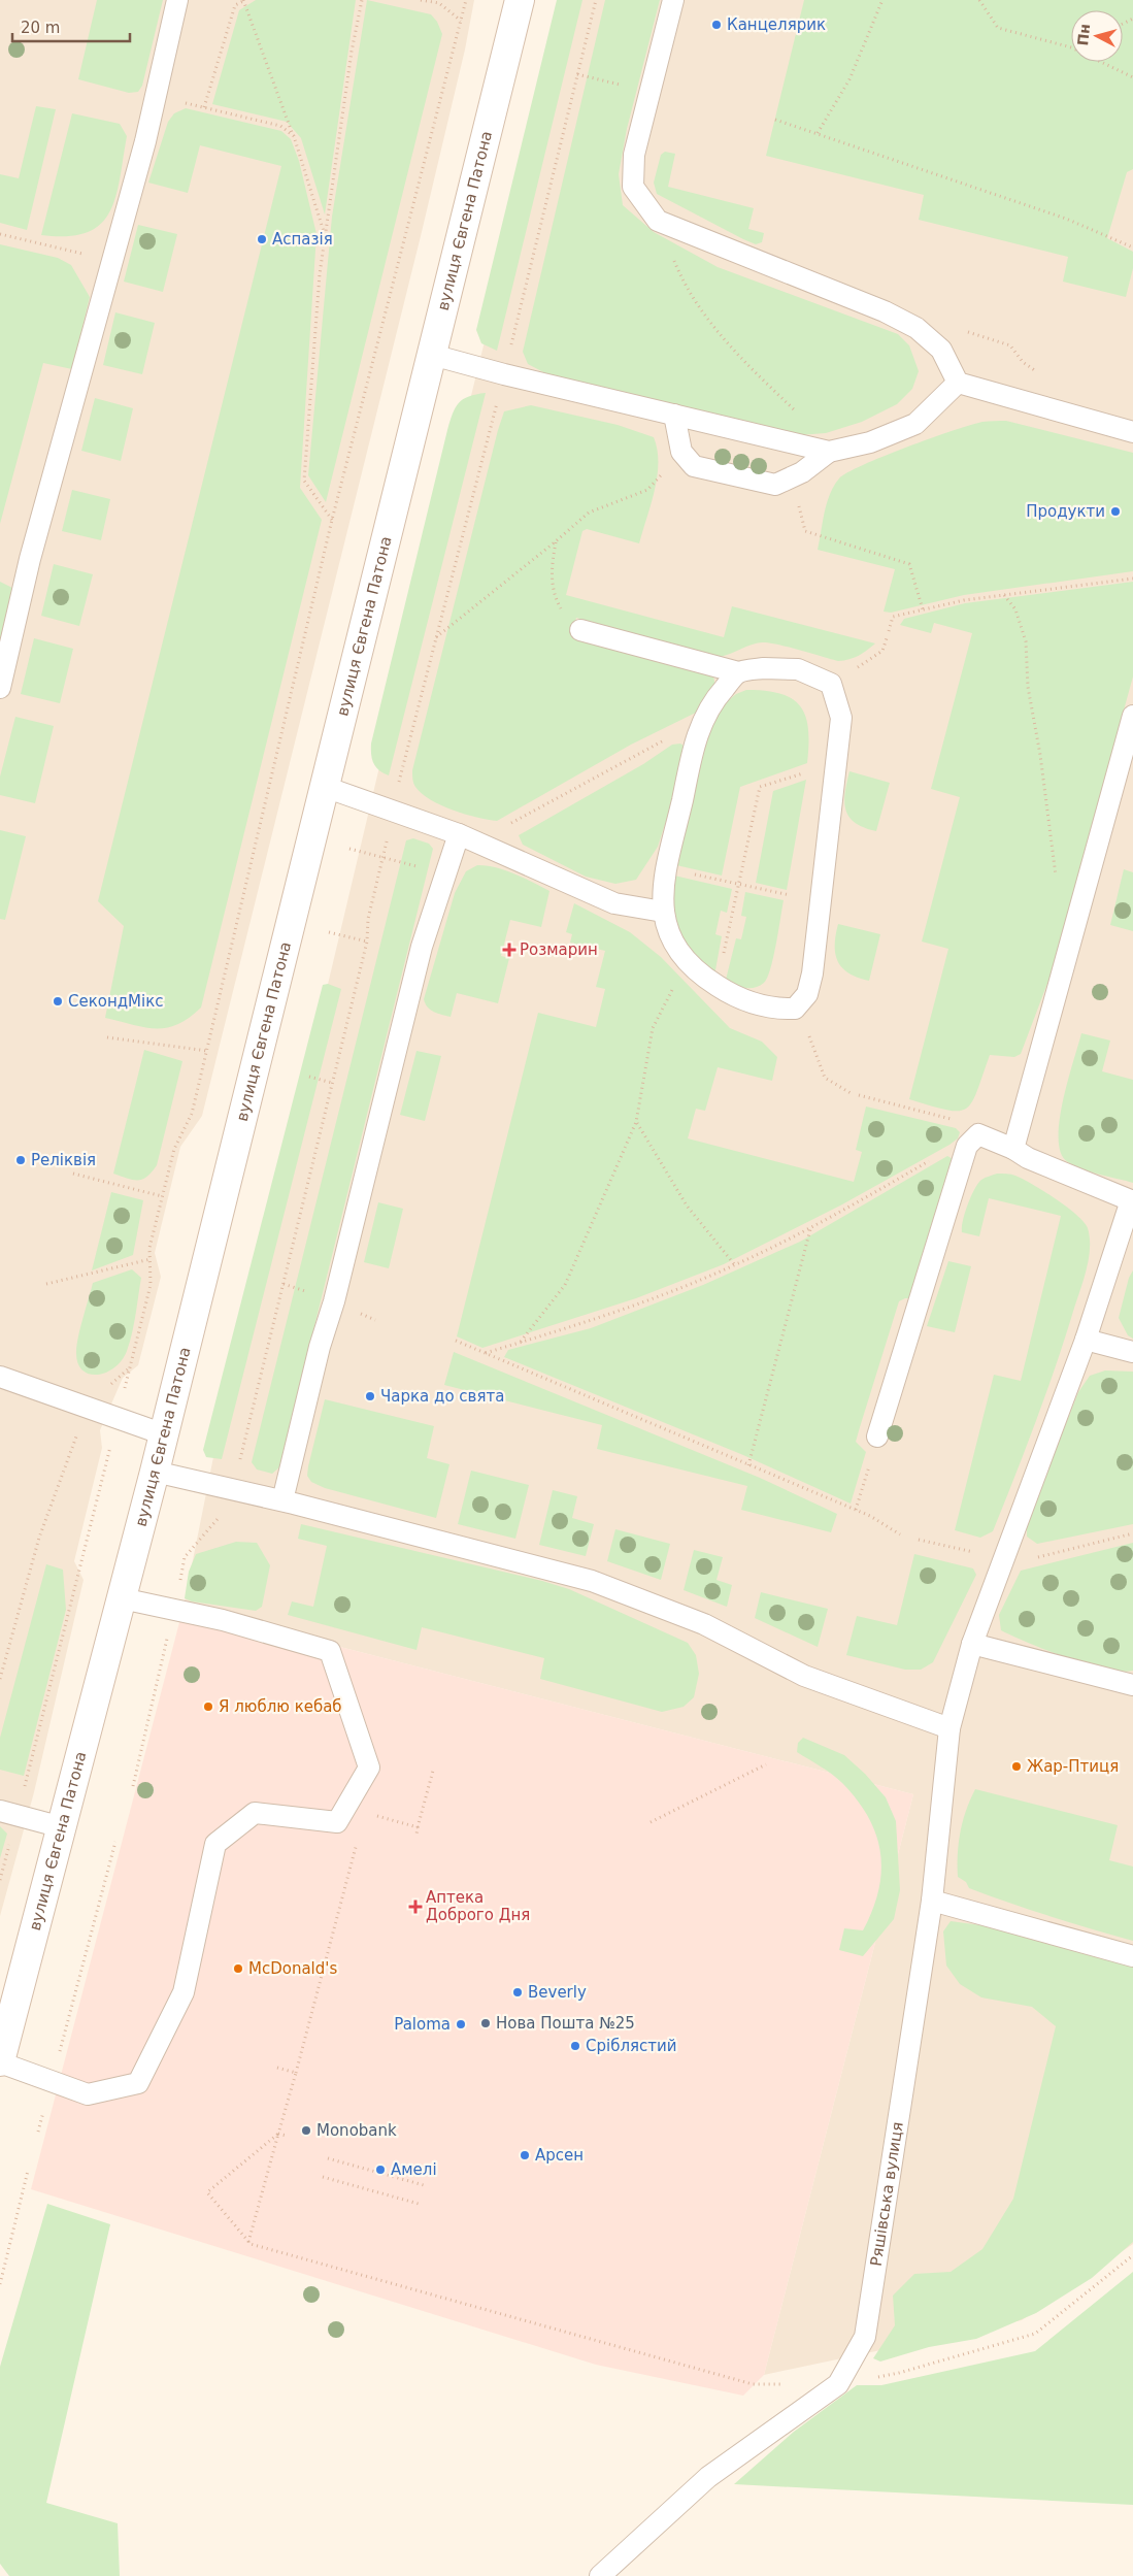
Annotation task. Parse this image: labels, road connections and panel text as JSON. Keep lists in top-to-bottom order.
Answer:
{
  "streets": {
    "main road": ["вулиця Євгена Патона"],
    "lane": ["Ряшівська вулиця"]
  },
  "places": {
    "other": [
      "Канцелярик",
      "Аспазія",
      "Продукти",
      "СекондМікс",
      "Реліквія",
      "Чарка до свята",
      "Я люблю кебаб",
      "Жар-Птиця",
      "McDonald's",
      "Beverly",
      "Нова Пошта №25",
      "Paloma",
      "Сріблястий",
      "Monobank",
      "Арсен",
      "Амелі"
    ],
    "health": ["Розмарин", "Аптека Доброго Дня"]
  },
  "scale_bar": "20 m",
  "north": "left"
}
